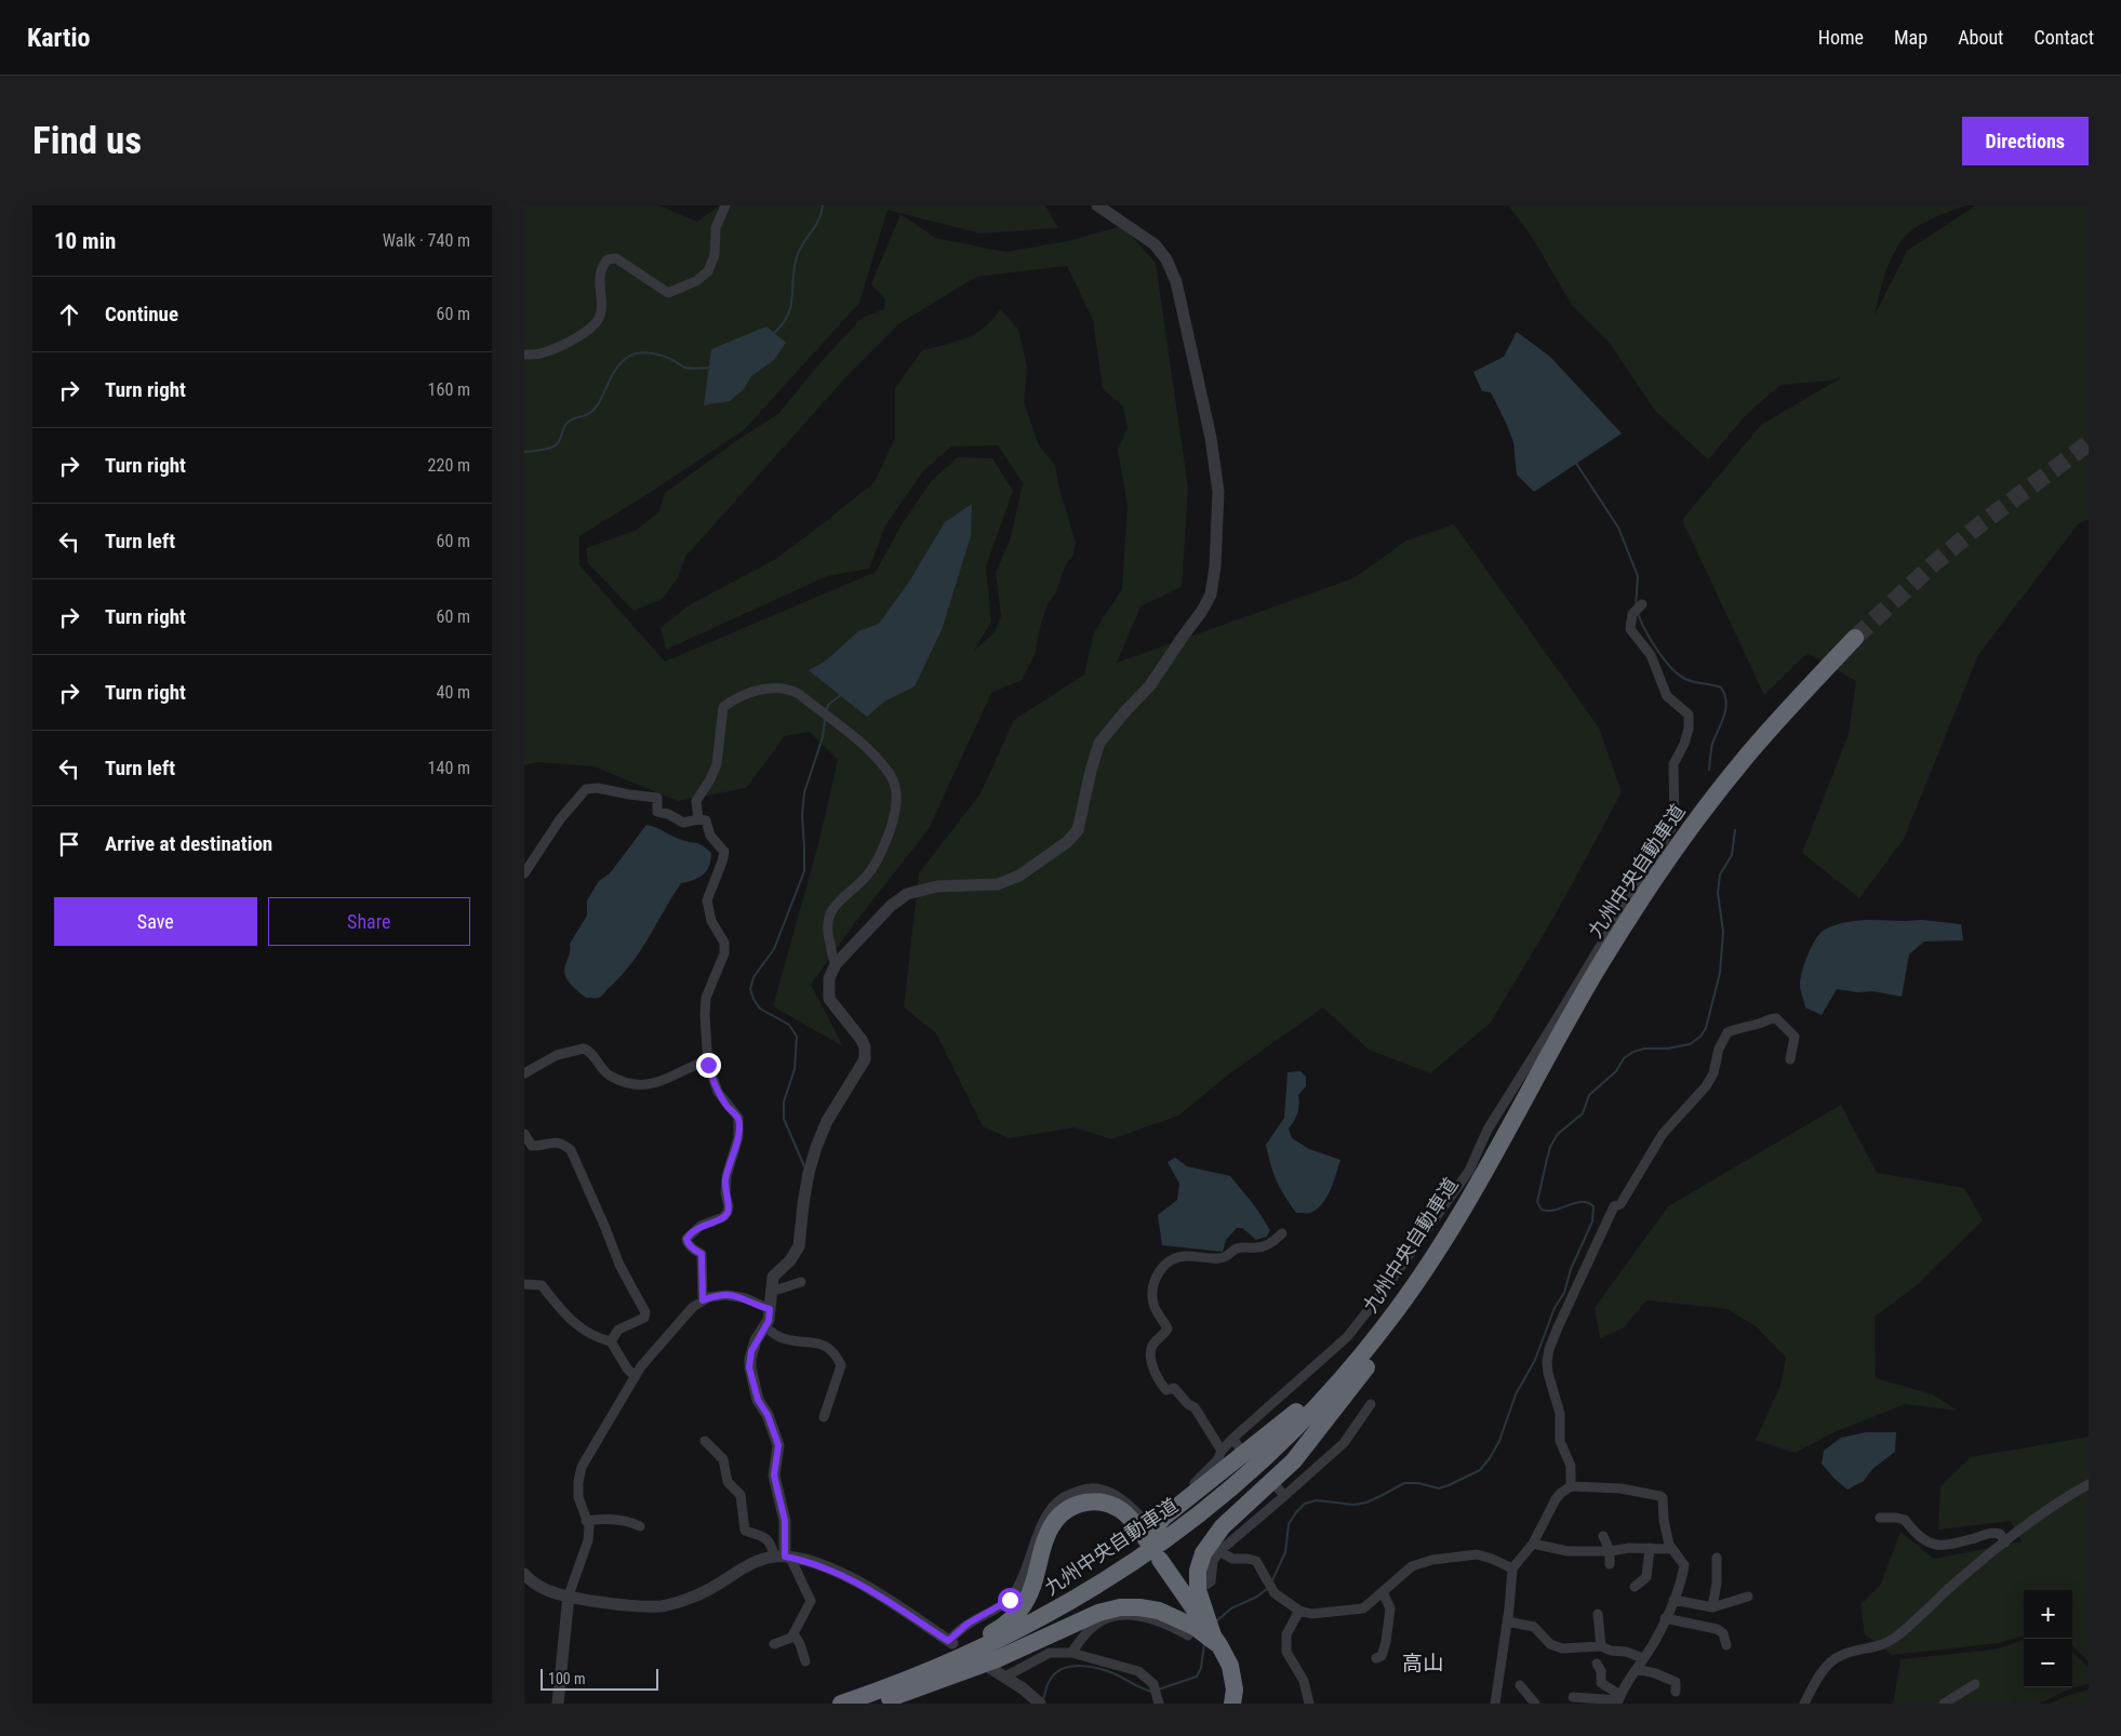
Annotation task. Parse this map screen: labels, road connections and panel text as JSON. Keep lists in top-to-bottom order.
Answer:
{
  "streets": {
    "highway": ["九州中央自動車道"]
  },
  "districts": ["高山"],
  "scale_bar": "100 m",
  "page": {
    "header": "Kartio",
    "nav": [
      "Home",
      "Map",
      "About",
      "Contact"
    ],
    "buttons": [
      "Directions",
      ["Save", "Share"]
    ],
    "title": "Find us",
    "heading": ["10 min", "Walk · 740 m"],
    "list": [
      ["Continue", "60 m"],
      ["Turn right", "160 m"],
      ["Turn right", "220 m"],
      ["Turn left", "60 m"],
      ["Turn right", "60 m"],
      ["Turn right", "40 m"],
      ["Turn left", "140 m"],
      "Arrive at destination"
    ],
    "map_buttons": ["+", "−"],
    "scale": "100 m"
  }
}
